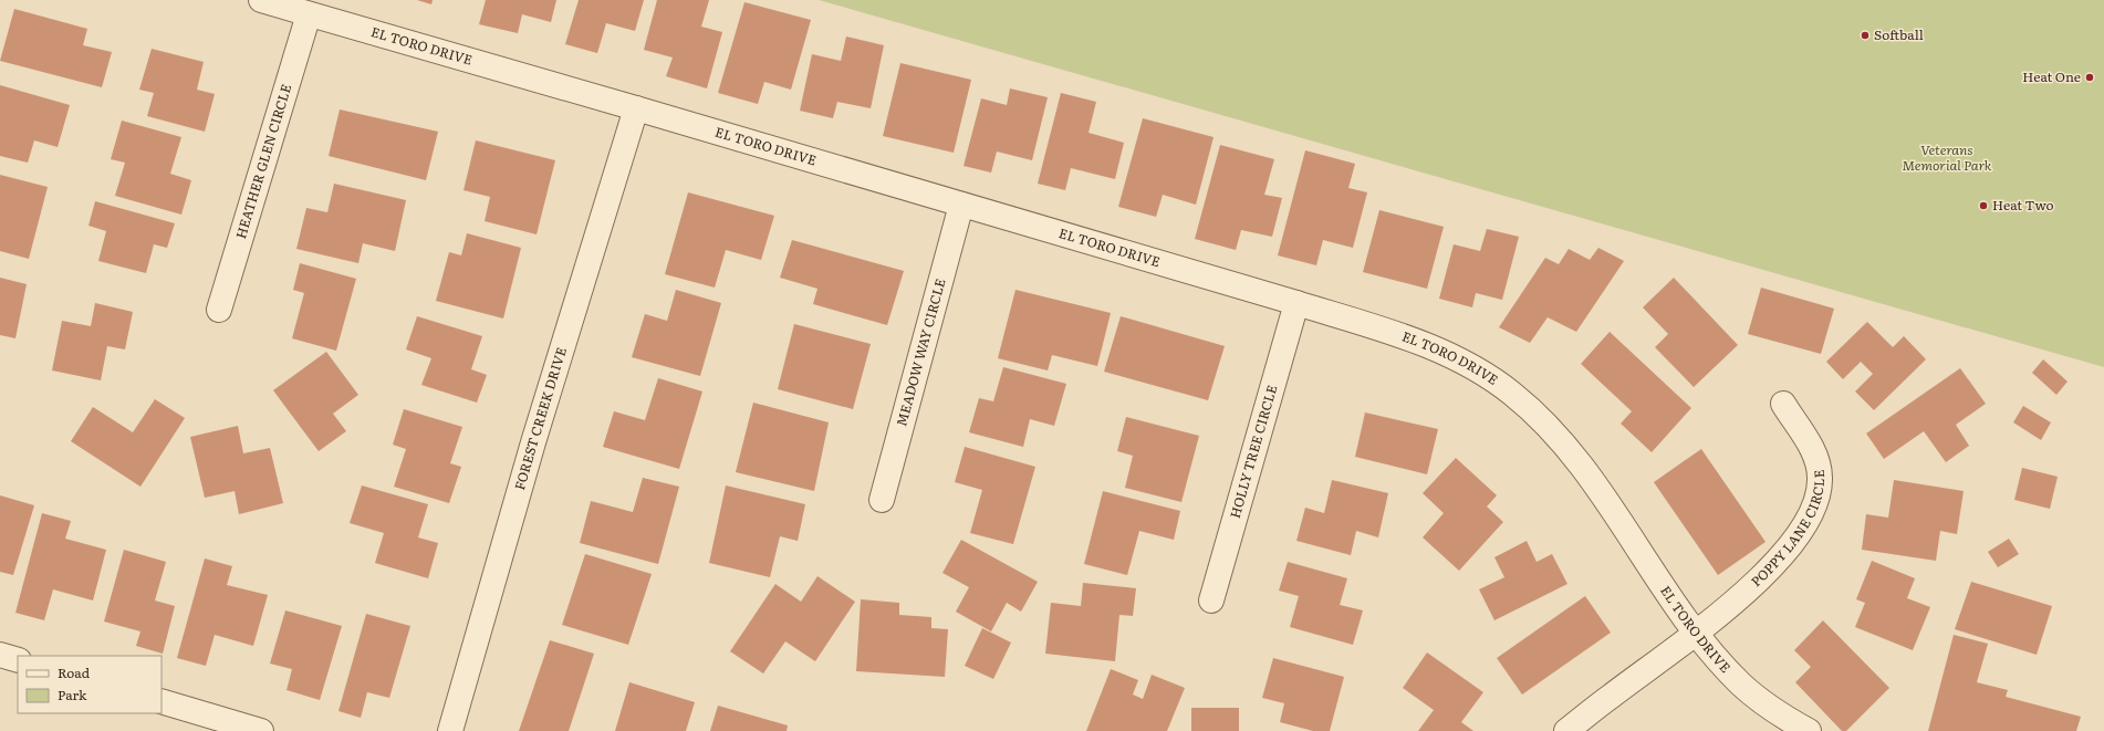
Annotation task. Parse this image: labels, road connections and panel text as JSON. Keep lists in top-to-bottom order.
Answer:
{
  "streets": {
    "street": [
      "EL TORO DRIVE",
      "HEATHER GLEN CIRCLE",
      "MEADOW WAY CIRCLE",
      "FOREST CREEK DRIVE",
      "HOLLY TREE CIRCLE",
      "POPPY LANE CIRCLE"
    ]
  },
  "crossings": [
    ["EL TORO DRIVE", "HEATHER GLEN CIRCLE"],
    ["EL TORO DRIVE", "MEADOW WAY CIRCLE"],
    ["EL TORO DRIVE", "FOREST CREEK DRIVE"],
    ["EL TORO DRIVE", "HOLLY TREE CIRCLE"],
    ["EL TORO DRIVE", "POPPY LANE CIRCLE"]
  ],
  "parks": ["Veterans Memorial Park"],
  "places": ["Softball", "Heat One", "Heat Two"],
  "legend": ["Road", "Park"]
}
